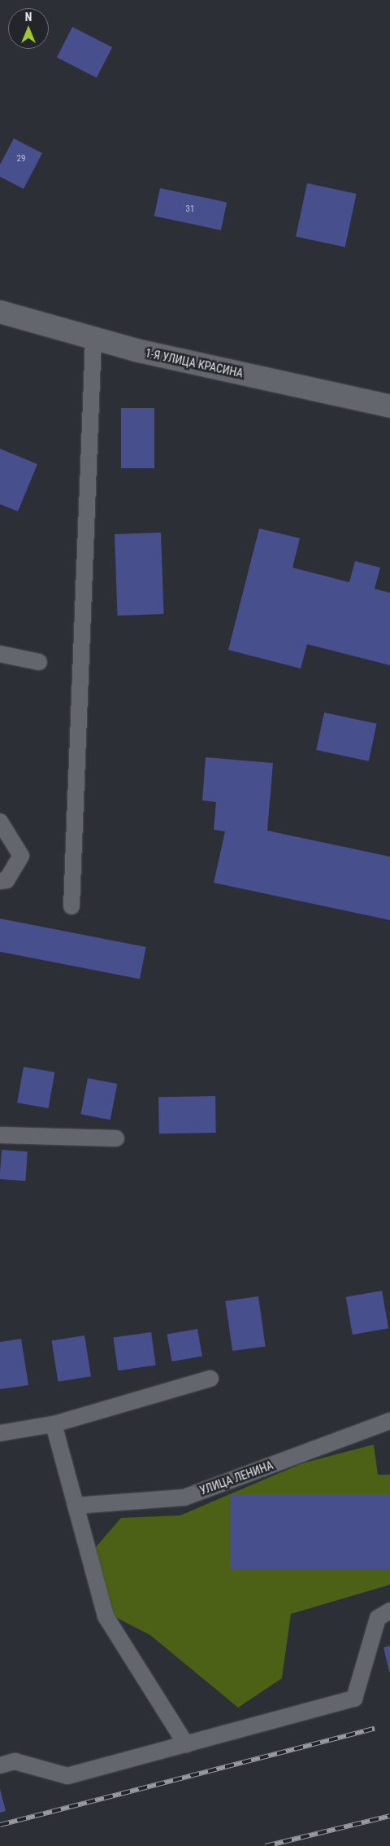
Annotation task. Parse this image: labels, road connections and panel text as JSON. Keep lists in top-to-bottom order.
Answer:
{
  "streets": {
    "street": ["1-Я УЛИЦА КРАСИНА"],
    "lane": ["УЛИЦА ЛЕНИНА"]
  },
  "house_numbers": ["29", "31"],
  "north": "top"
}
